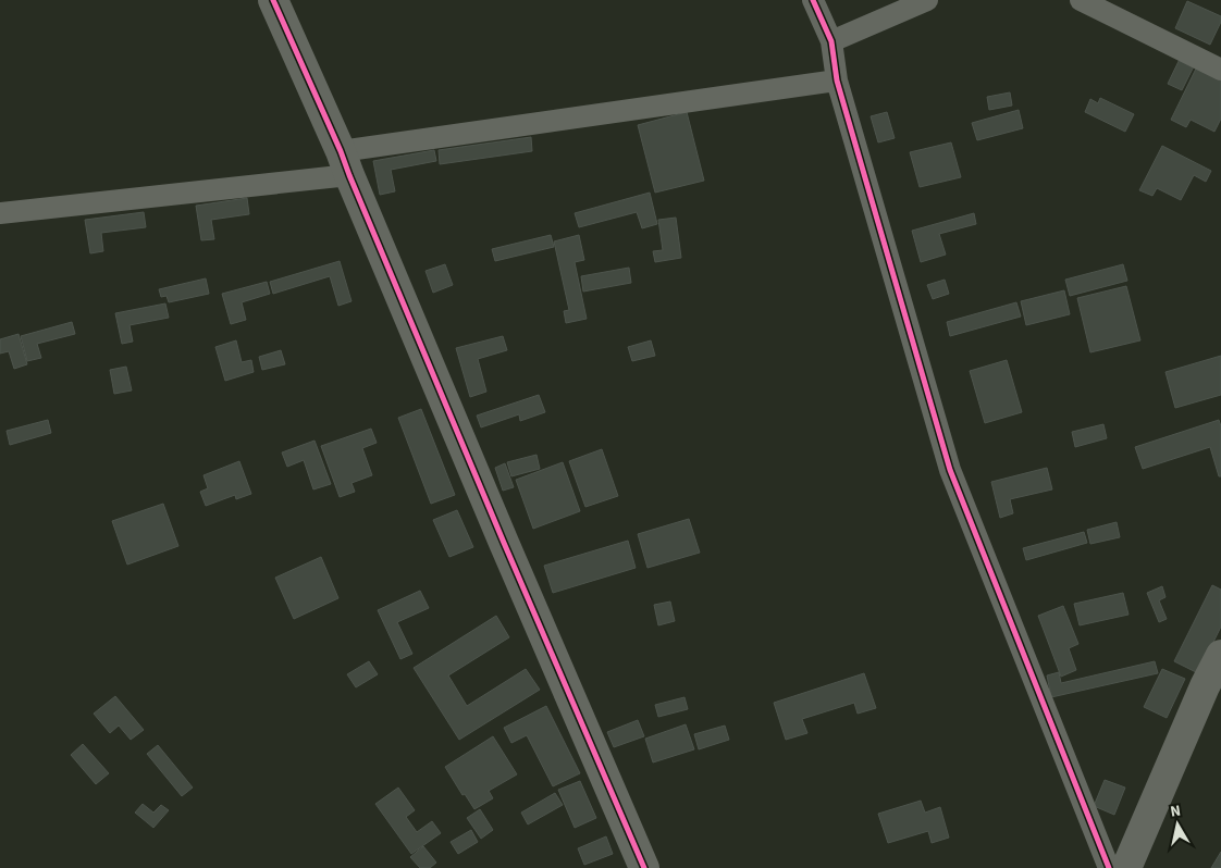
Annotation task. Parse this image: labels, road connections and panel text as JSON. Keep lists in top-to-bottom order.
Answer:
{
  "north": "top"
}
